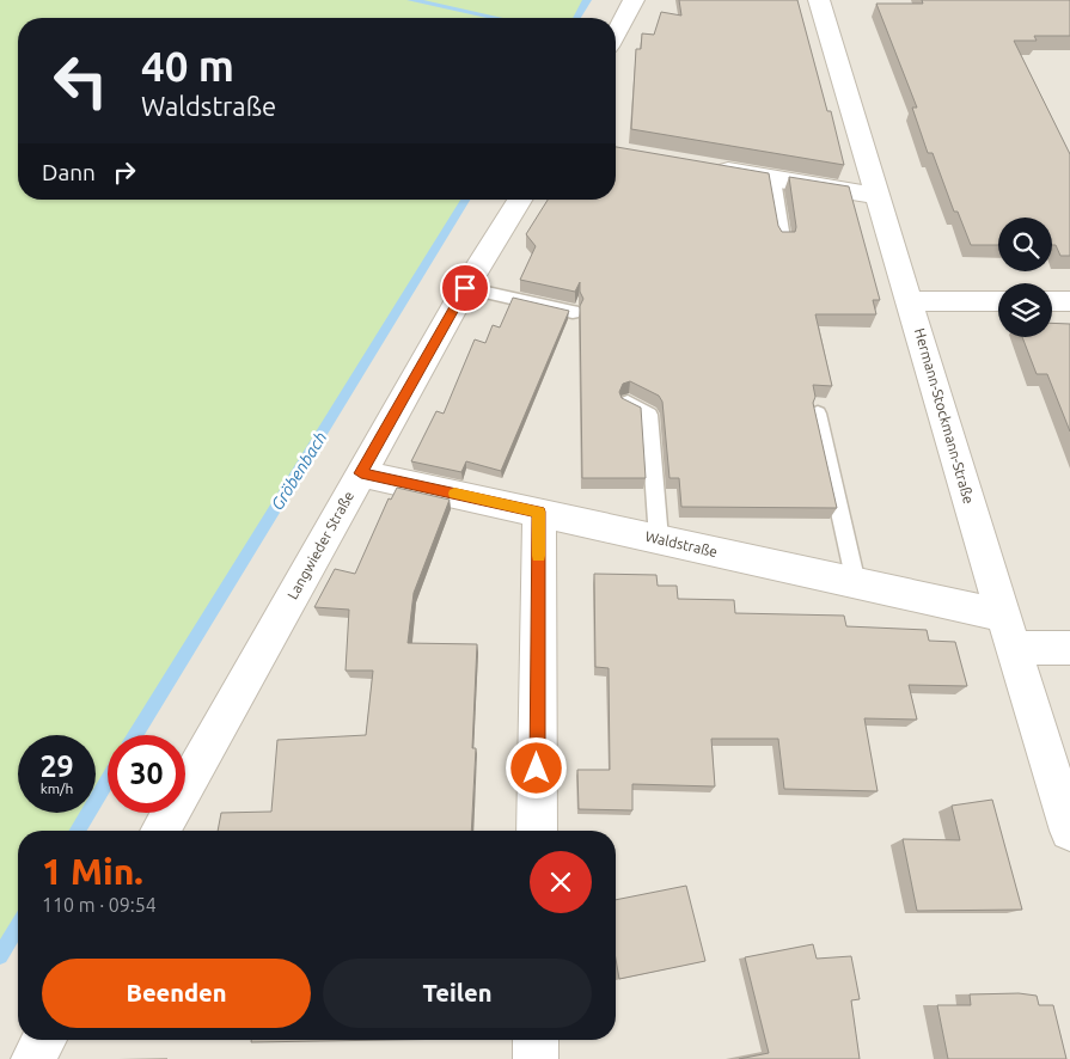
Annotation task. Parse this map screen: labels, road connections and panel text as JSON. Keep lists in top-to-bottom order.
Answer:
{
  "streets": {
    "street": ["Hermann-Stockmann-Straße", "Waldstraße", "Langwieder Straße"]
  },
  "crossings": [
    ["Hermann-Stockmann-Straße", "Waldstraße"],
    ["Waldstraße", "Langwieder Straße"]
  ],
  "water": ["Gröbenbach"],
  "page": {
    "turn": ["40 m", "Waldstraße"],
    "then": "Dann",
    "speed": "29 km/h",
    "limit": "30",
    "heading": ["1 Min.", "110 m · 09:54"],
    "buttons": ["Beenden", "Teilen"]
  }
}
